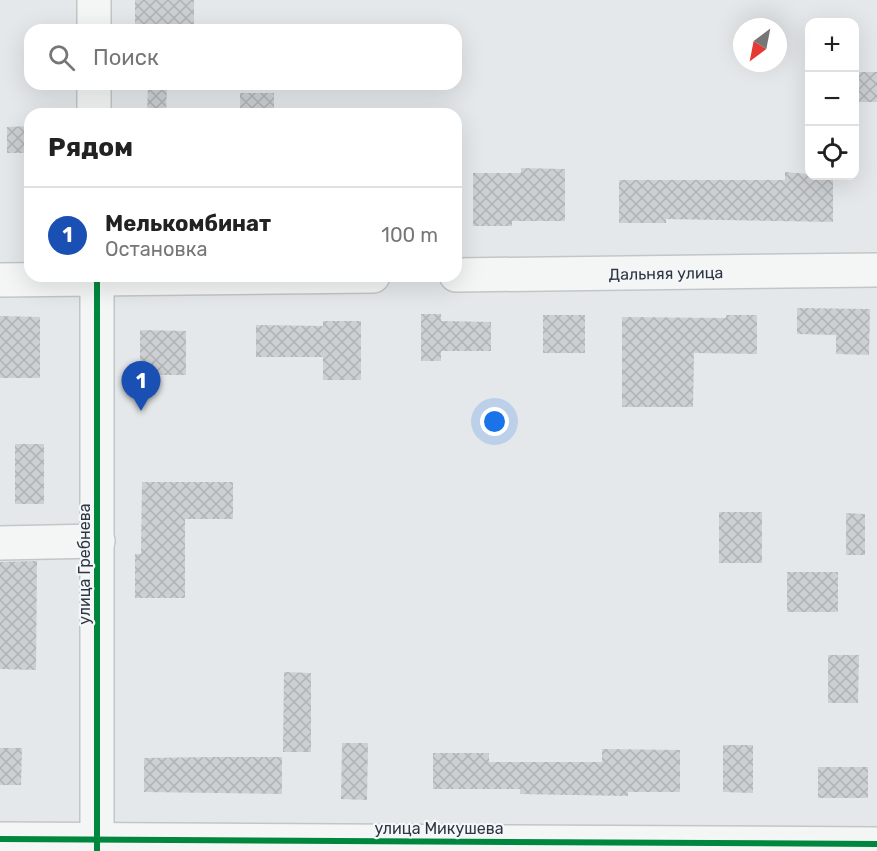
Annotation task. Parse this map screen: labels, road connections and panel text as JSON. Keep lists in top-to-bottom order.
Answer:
{
  "streets": {
    "street": ["Дальняя улица", "улица Гребнева", "улица Микушева"]
  },
  "crossings": [
    ["улица Гребнева", "улица Микушева"]
  ],
  "north": "bottom left",
  "page": {
    "map_buttons": ["+", "−"],
    "search": "Поиск",
    "heading": "Рядом",
    "list": [
      {
        "mark": "1",
        "name": "Мелькомбинат",
        "note": "Остановка",
        "value": "100 m"
      }
    ],
    "pins": "1"
  }
}
